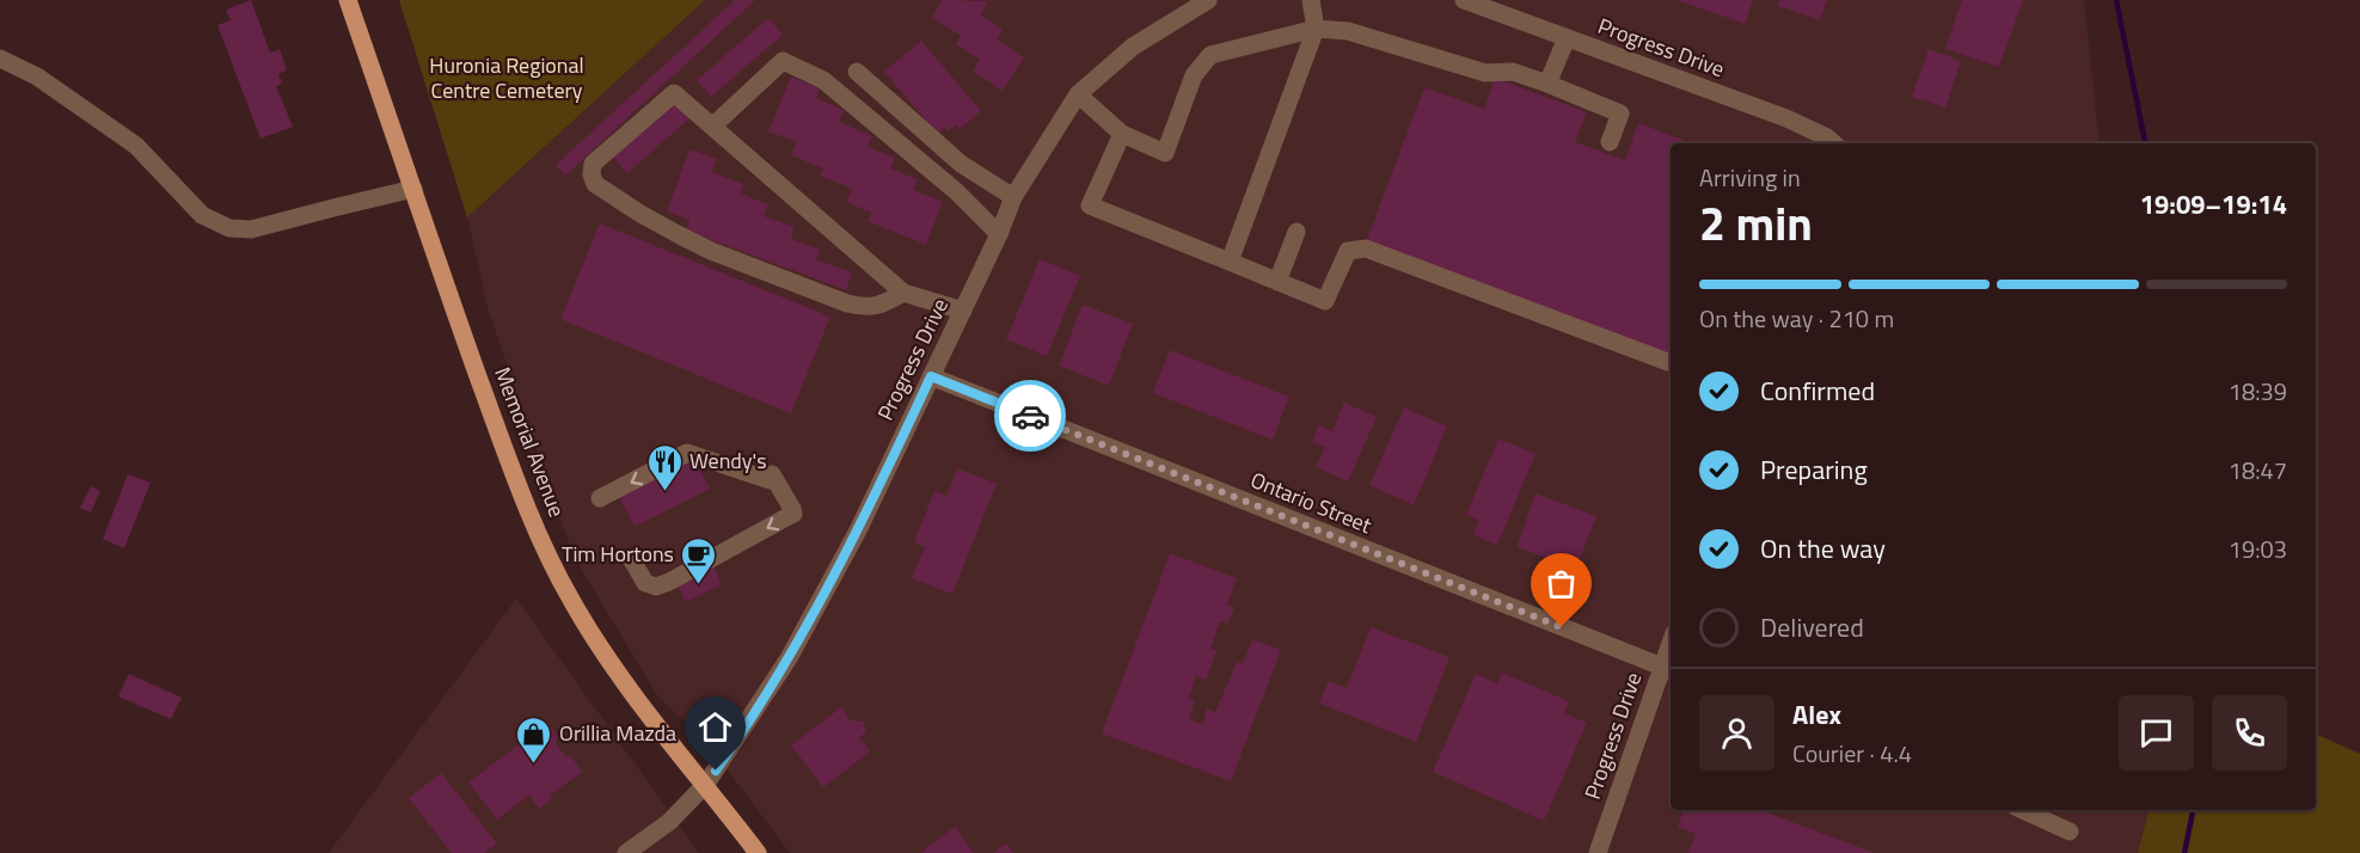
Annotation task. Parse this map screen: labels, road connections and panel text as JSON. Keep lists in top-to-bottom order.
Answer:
{
  "streets": {
    "main road": ["Memorial Avenue"],
    "street": ["Progress Drive", "Ontario Street"]
  },
  "crossings": [
    ["Progress Drive", "Memorial Avenue"],
    ["Progress Drive", "Ontario Street"]
  ],
  "parks": ["Huronia Regional Centre Cemetery"],
  "places": {
    "restaurant": ["Wendy's"],
    "cafe": ["Tim Hortons"],
    "shop": ["Orillia Mazda"]
  },
  "page": {
    "heading": ["2 min", "Arriving in", "19:09–19:14"],
    "panel": ["Alex", "Courier · 4.4"],
    "bar": "On the way · 210 m",
    "list": [
      ["Confirmed", "18:39"],
      ["Preparing", "18:47"],
      ["On the way", "19:03"],
      "Delivered"
    ]
  }
}
